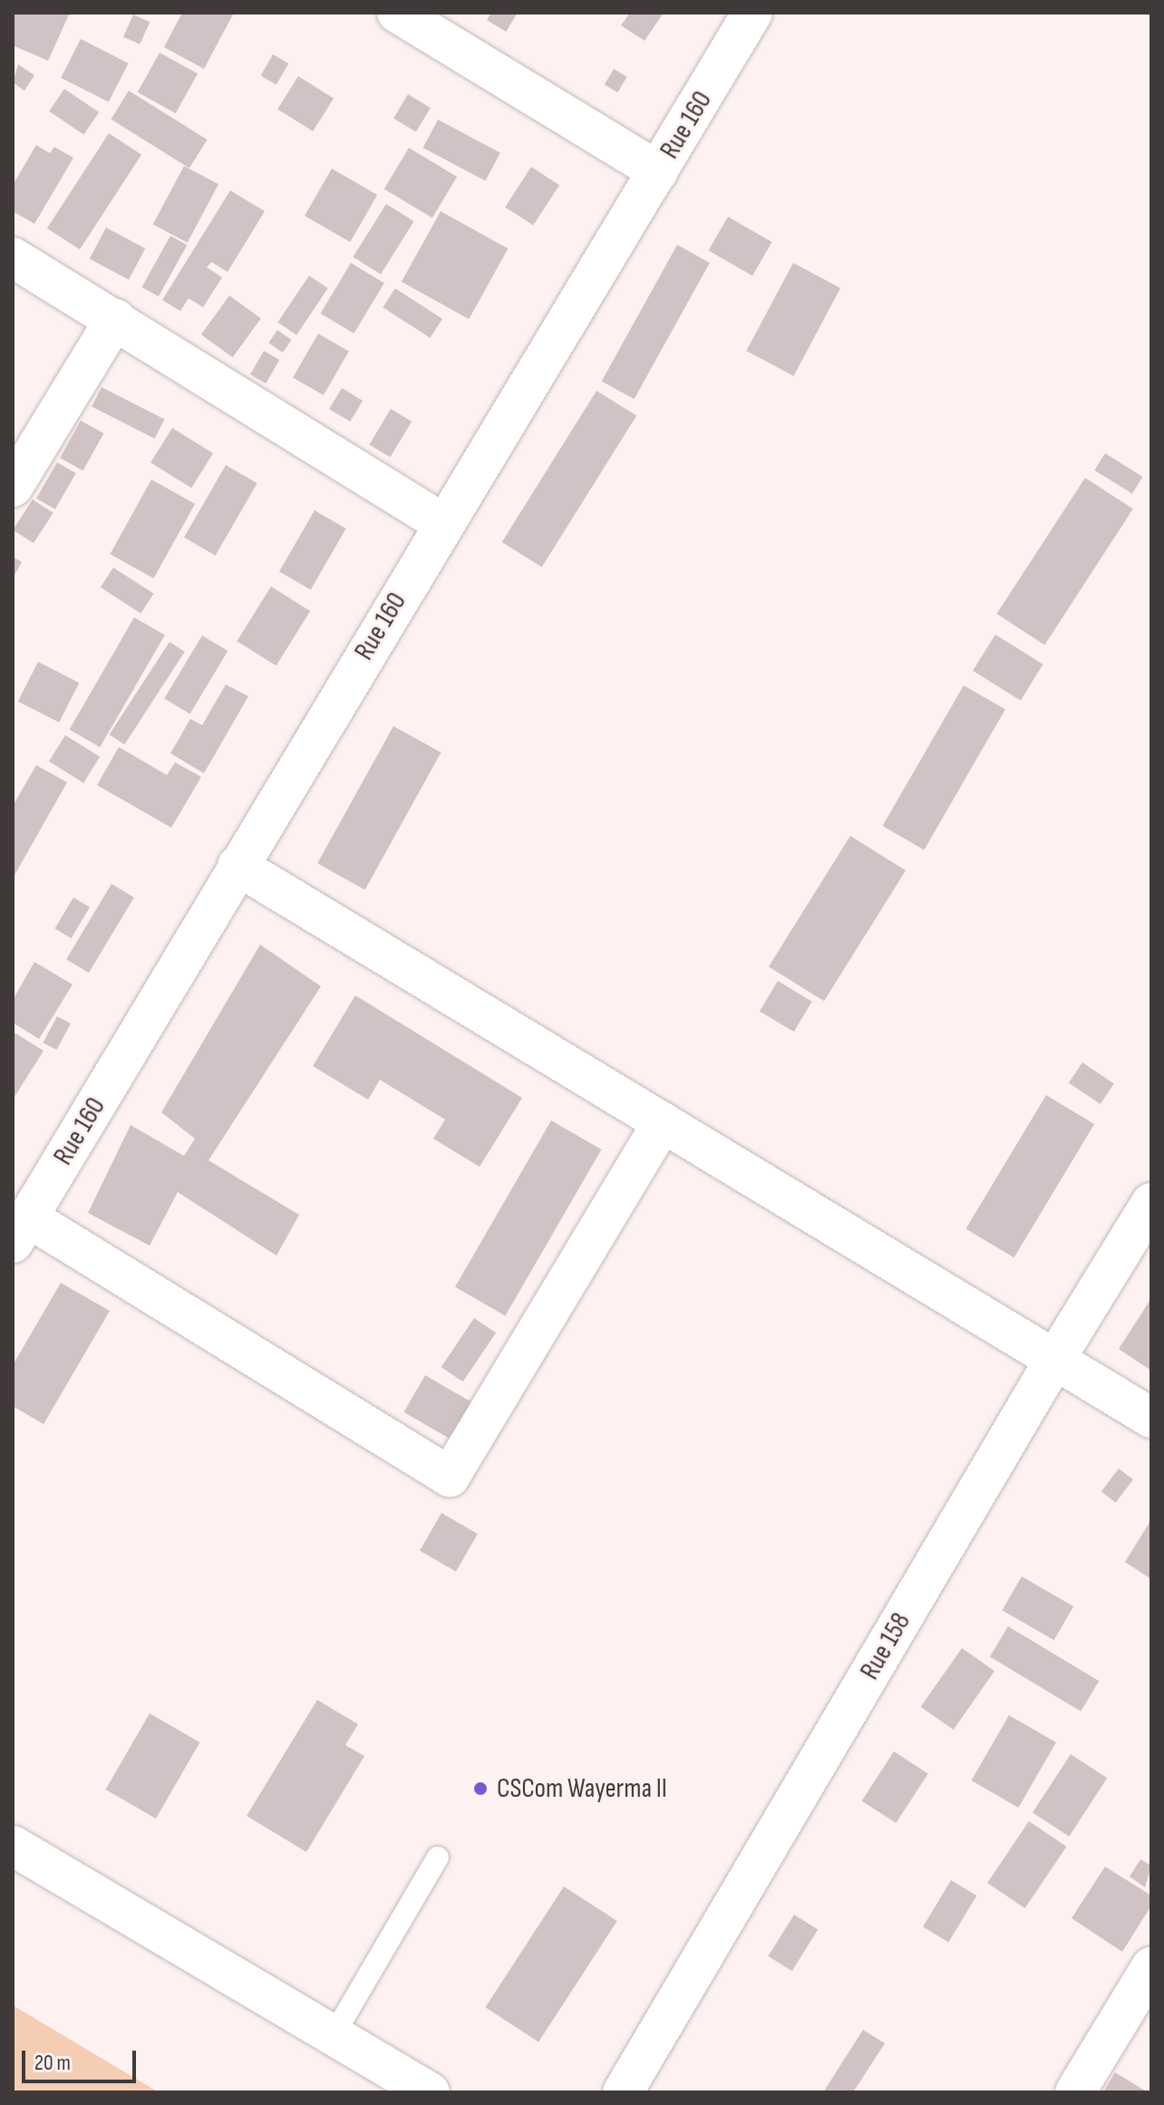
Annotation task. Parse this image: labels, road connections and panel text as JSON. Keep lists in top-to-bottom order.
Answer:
{
  "streets": {
    "street": ["Rue 160", "Rue 158"]
  },
  "places": ["CSCom Wayerma II"],
  "scale_bar": "20 m"
}
